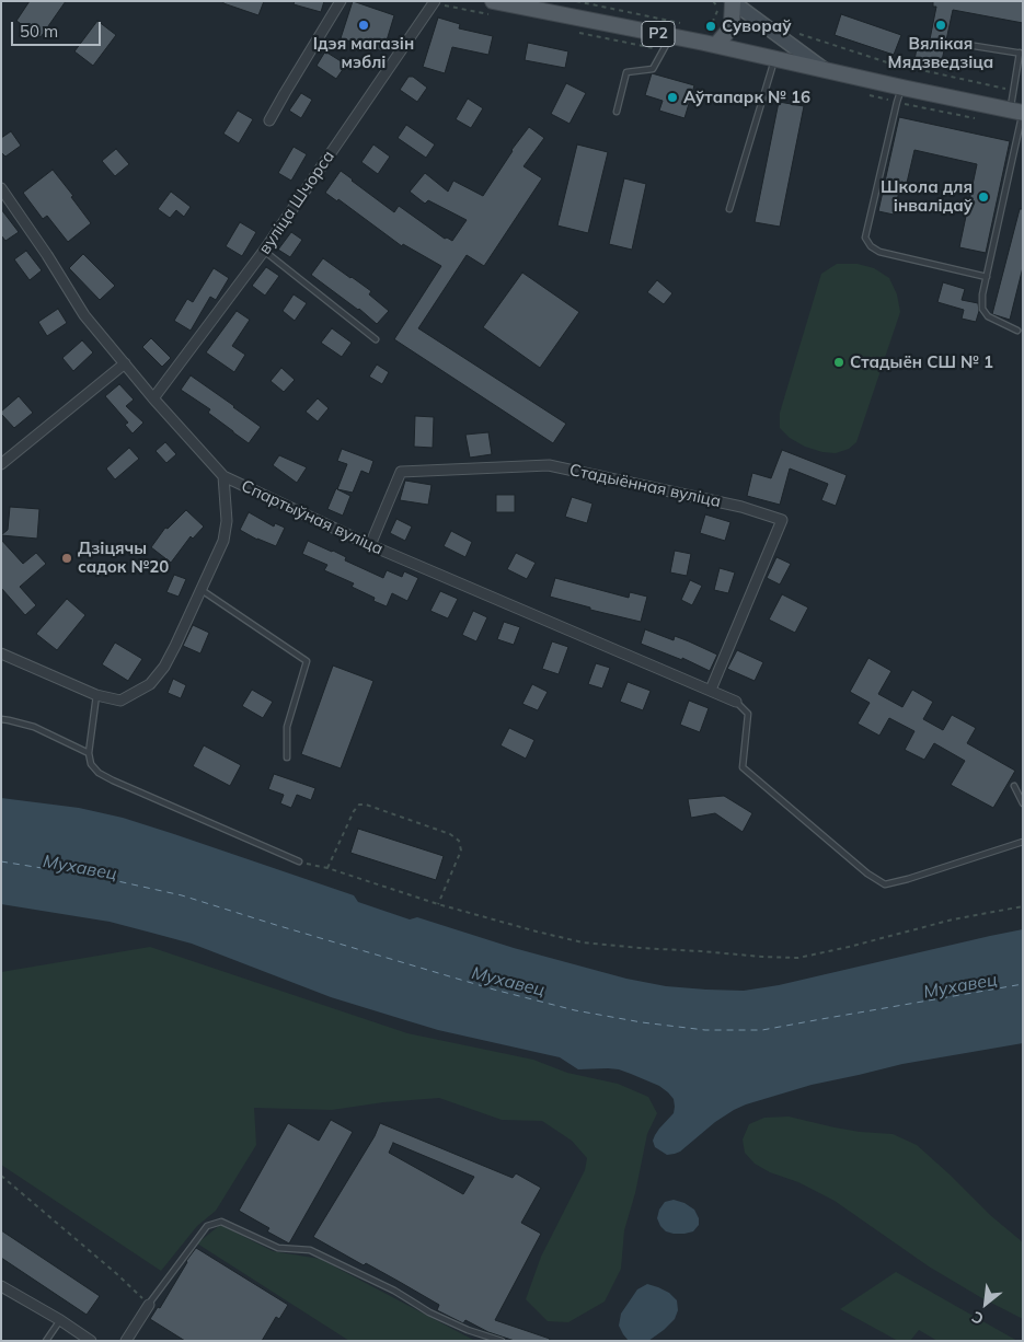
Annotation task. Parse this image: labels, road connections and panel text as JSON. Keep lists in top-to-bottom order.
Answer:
{
  "streets": {
    "main road": ["Р2"],
    "street": ["вуліца Шчорса", "Стадыённая вуліца", "Спартыўная вуліца"]
  },
  "crossings": [
    ["вуліца Шчорса", "Спартыўная вуліца"],
    ["Стадыённая вуліца", "Спартыўная вуліца"]
  ],
  "water": ["Мухавец"],
  "places": [
    "Ідэя магазін мэблі",
    "Вялікая Мядзведзіца",
    "Сувораў",
    "Аўтапарк № 16",
    "Школа для інвалідаў",
    "Стадыён СШ № 1",
    "Дзіцячы садок №20"
  ],
  "scale_bar": "50 m",
  "north": "bottom left"
}
